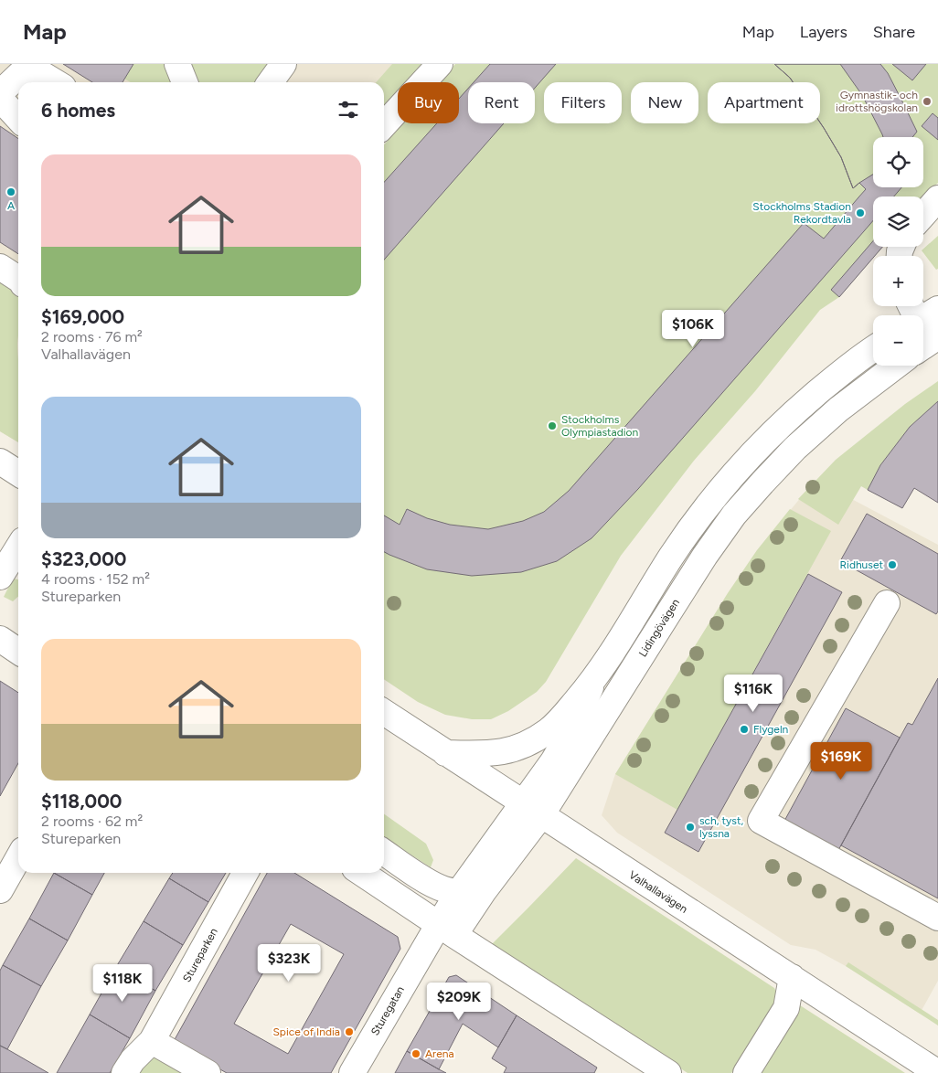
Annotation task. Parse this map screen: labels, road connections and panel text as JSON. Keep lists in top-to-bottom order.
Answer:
{
  "streets": {
    "main road": [
      "Lidingövägen",
      "Valhallavägen",
      "Stureparken",
      "Sturegatan"
    ]
  },
  "crossings": [
    ["Lidingövägen", "Valhallavägen"],
    ["Lidingövägen", "Sturegatan"]
  ],
  "places": [
    "Gymnastik- och idrottshögskolan",
    "A",
    "Stockholms Stadion Rekordtavla",
    "Stockholms Olympiastadion",
    "Ridhuset",
    "Flygeln",
    "sch, tyst, lyssna",
    "Spice of India",
    "Arena"
  ],
  "page": {
    "header": "Map",
    "nav": ["Map", "Layers", "Share"],
    "chip": [
      "Buy",
      "Rent",
      "Filters",
      "New",
      "Apartment"
    ],
    "heading": "6 homes",
    "map_buttons": ["+", "−"],
    "list": [
      {
        "name": "$169,000",
        "note": "2 rooms · 76 m² · Valhallavägen"
      },
      {
        "name": "$323,000",
        "note": "4 rooms · 152 m² · Stureparken"
      },
      {
        "name": "$118,000",
        "note": "2 rooms · 62 m² · Stureparken"
      }
    ],
    "price": [
      "$106K",
      "$116K",
      "$169K",
      "$323K",
      "$118K",
      "$209K"
    ]
  }
}
